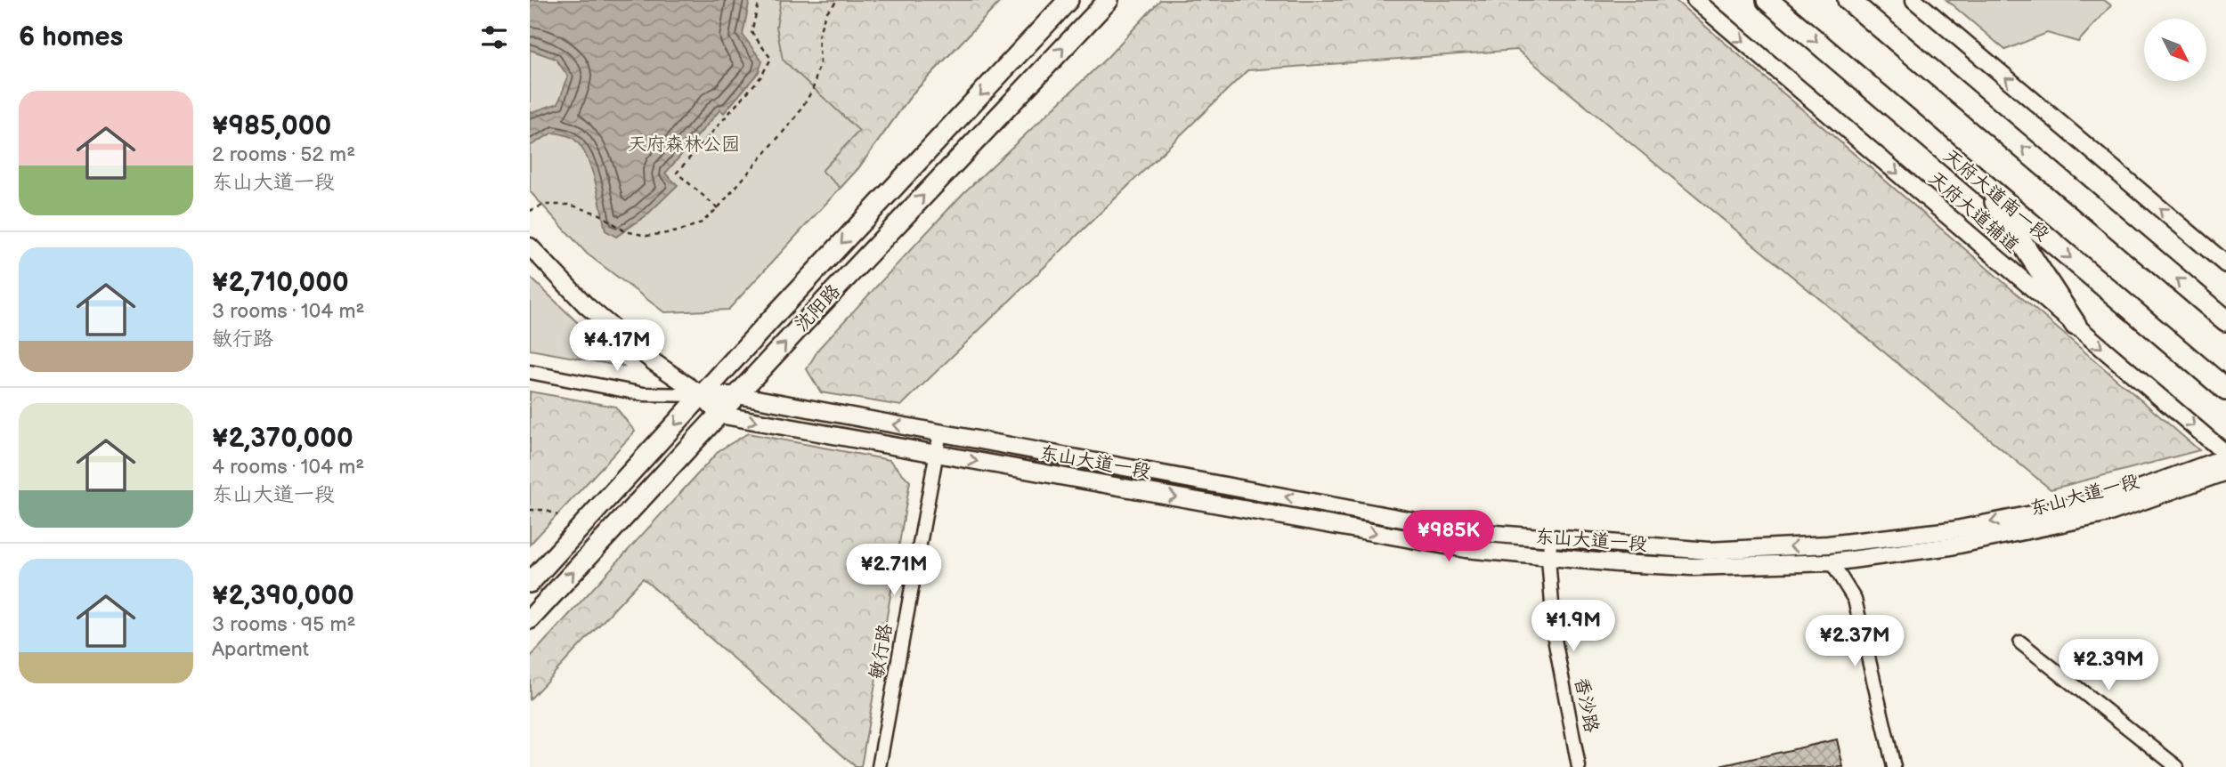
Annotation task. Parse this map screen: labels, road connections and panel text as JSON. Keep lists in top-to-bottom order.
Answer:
{
  "streets": {
    "highway": ["天府大道南一段"],
    "main road": ["沈阳路"],
    "street": [
      "天府大道辅道",
      "东山大道一段",
      "敏行路",
      "香沙路"
    ]
  },
  "crossings": [
    ["天府大道辅道", "东山大道一段"],
    ["沈阳路", "东山大道一段"],
    ["东山大道一段", "敏行路"],
    ["东山大道一段", "香沙路"]
  ],
  "one_way": ["天府大道辅道"],
  "parks": ["天府森林公园"],
  "north": "bottom right",
  "page": {
    "heading": "6 homes",
    "list": [
      {
        "name": "¥985,000",
        "note": "2 rooms · 52 m² · 东山大道一段"
      },
      {
        "name": "¥2,710,000",
        "note": "3 rooms · 104 m² · 敏行路"
      },
      {
        "name": "¥2,370,000",
        "note": "4 rooms · 104 m² · 东山大道一段"
      },
      {
        "name": "¥2,390,000",
        "note": "3 rooms · 95 m² · Apartment"
      }
    ],
    "price": [
      "¥4.17M",
      "¥985K",
      "¥2.71M",
      "¥1.9M",
      "¥2.37M",
      "¥2.39M"
    ]
  }
}
